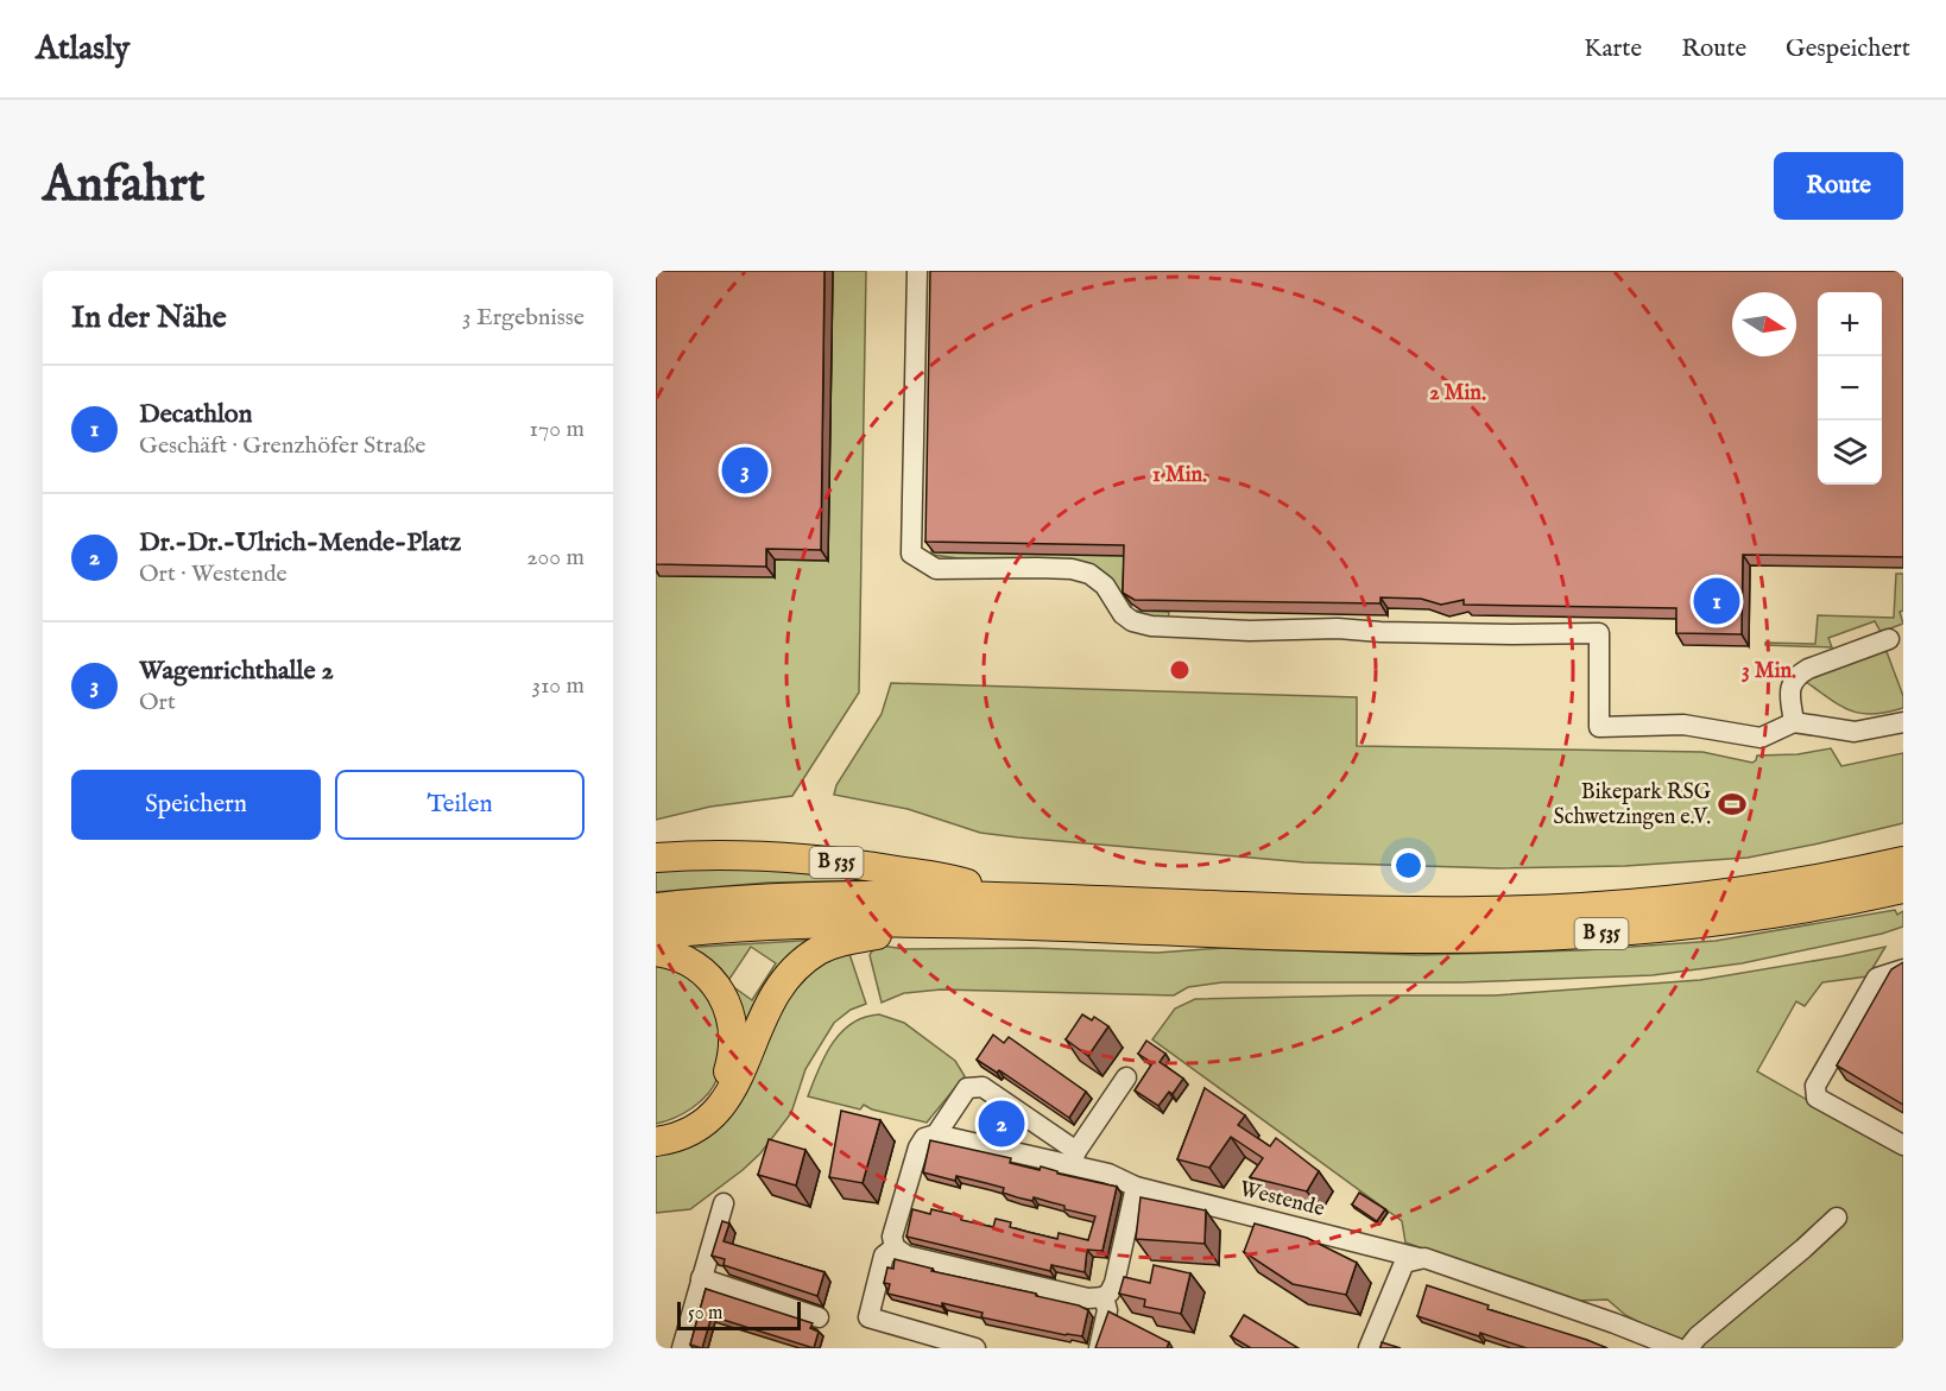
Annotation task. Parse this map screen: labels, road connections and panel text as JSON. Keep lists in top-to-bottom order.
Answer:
{
  "streets": {
    "highway": ["B 535"],
    "street": ["Westende"]
  },
  "places": {
    "sports": ["Bikepark RSG Schwetzingen e.V."]
  },
  "scale_bar": "50 m",
  "north": "right",
  "page": {
    "header": "Atlasly",
    "nav": ["Karte", "Route", "Gespeichert"],
    "buttons": [
      "Route",
      ["Speichern", "Teilen"]
    ],
    "title": "Anfahrt",
    "heading": ["In der Nähe", "3 Ergebnisse"],
    "map_buttons": ["+", "−"],
    "list": [
      {
        "mark": "1",
        "name": "Decathlon",
        "note": "Geschäft · Grenzhöfer Straße",
        "value": "170 m"
      },
      {
        "mark": "2",
        "name": "Dr.-Dr.-Ulrich-Mende-Platz",
        "note": "Ort · Westende",
        "value": "200 m"
      },
      {
        "mark": "3",
        "name": "Wagenrichthalle 2",
        "note": "Ort",
        "value": "310 m"
      }
    ],
    "pins": ["3", "1", "2"],
    "scale": "50 m"
  },
  "rings": ["2 Min.", "1 Min.", "3 Min."]
}
